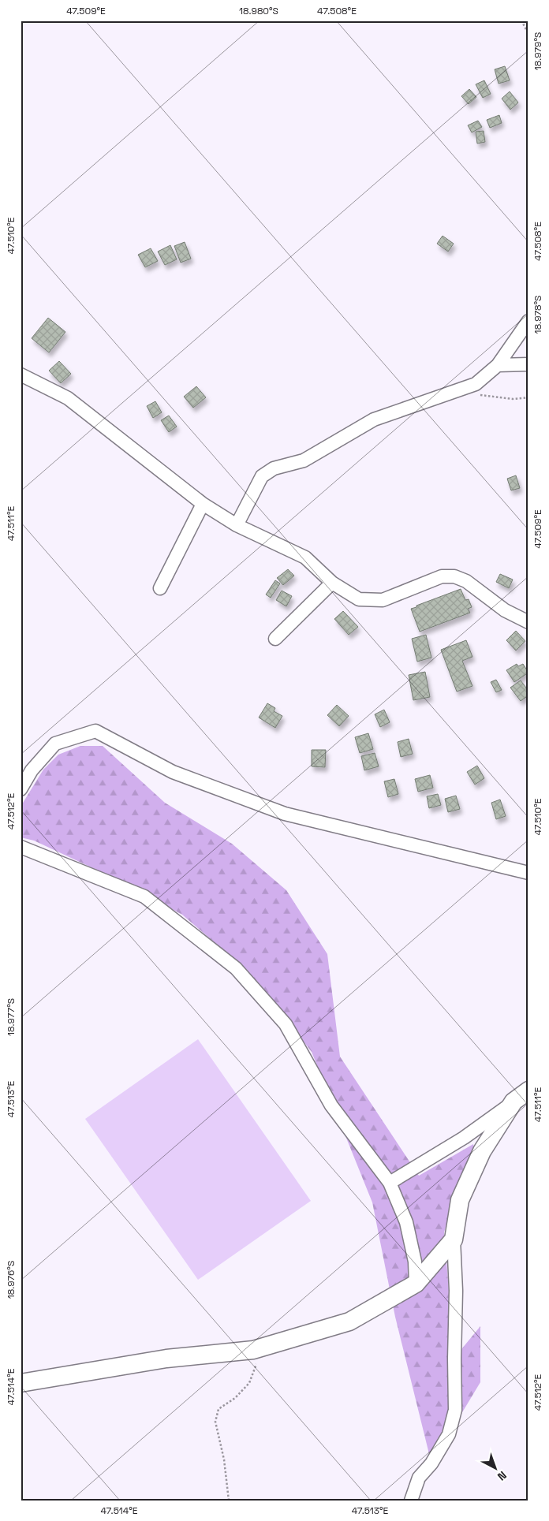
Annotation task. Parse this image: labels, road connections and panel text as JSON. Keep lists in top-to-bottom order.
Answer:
{
  "north": "bottom right",
  "coordinates": [
    "47.509°E",
    "18.980°S",
    "47.508°E",
    "18.979°S",
    "47.510°E",
    "18.978°S",
    "47.511°E",
    "47.512°E",
    "18.977°S",
    "47.513°E",
    "18.976°S",
    "47.514°E"
  ]
}
